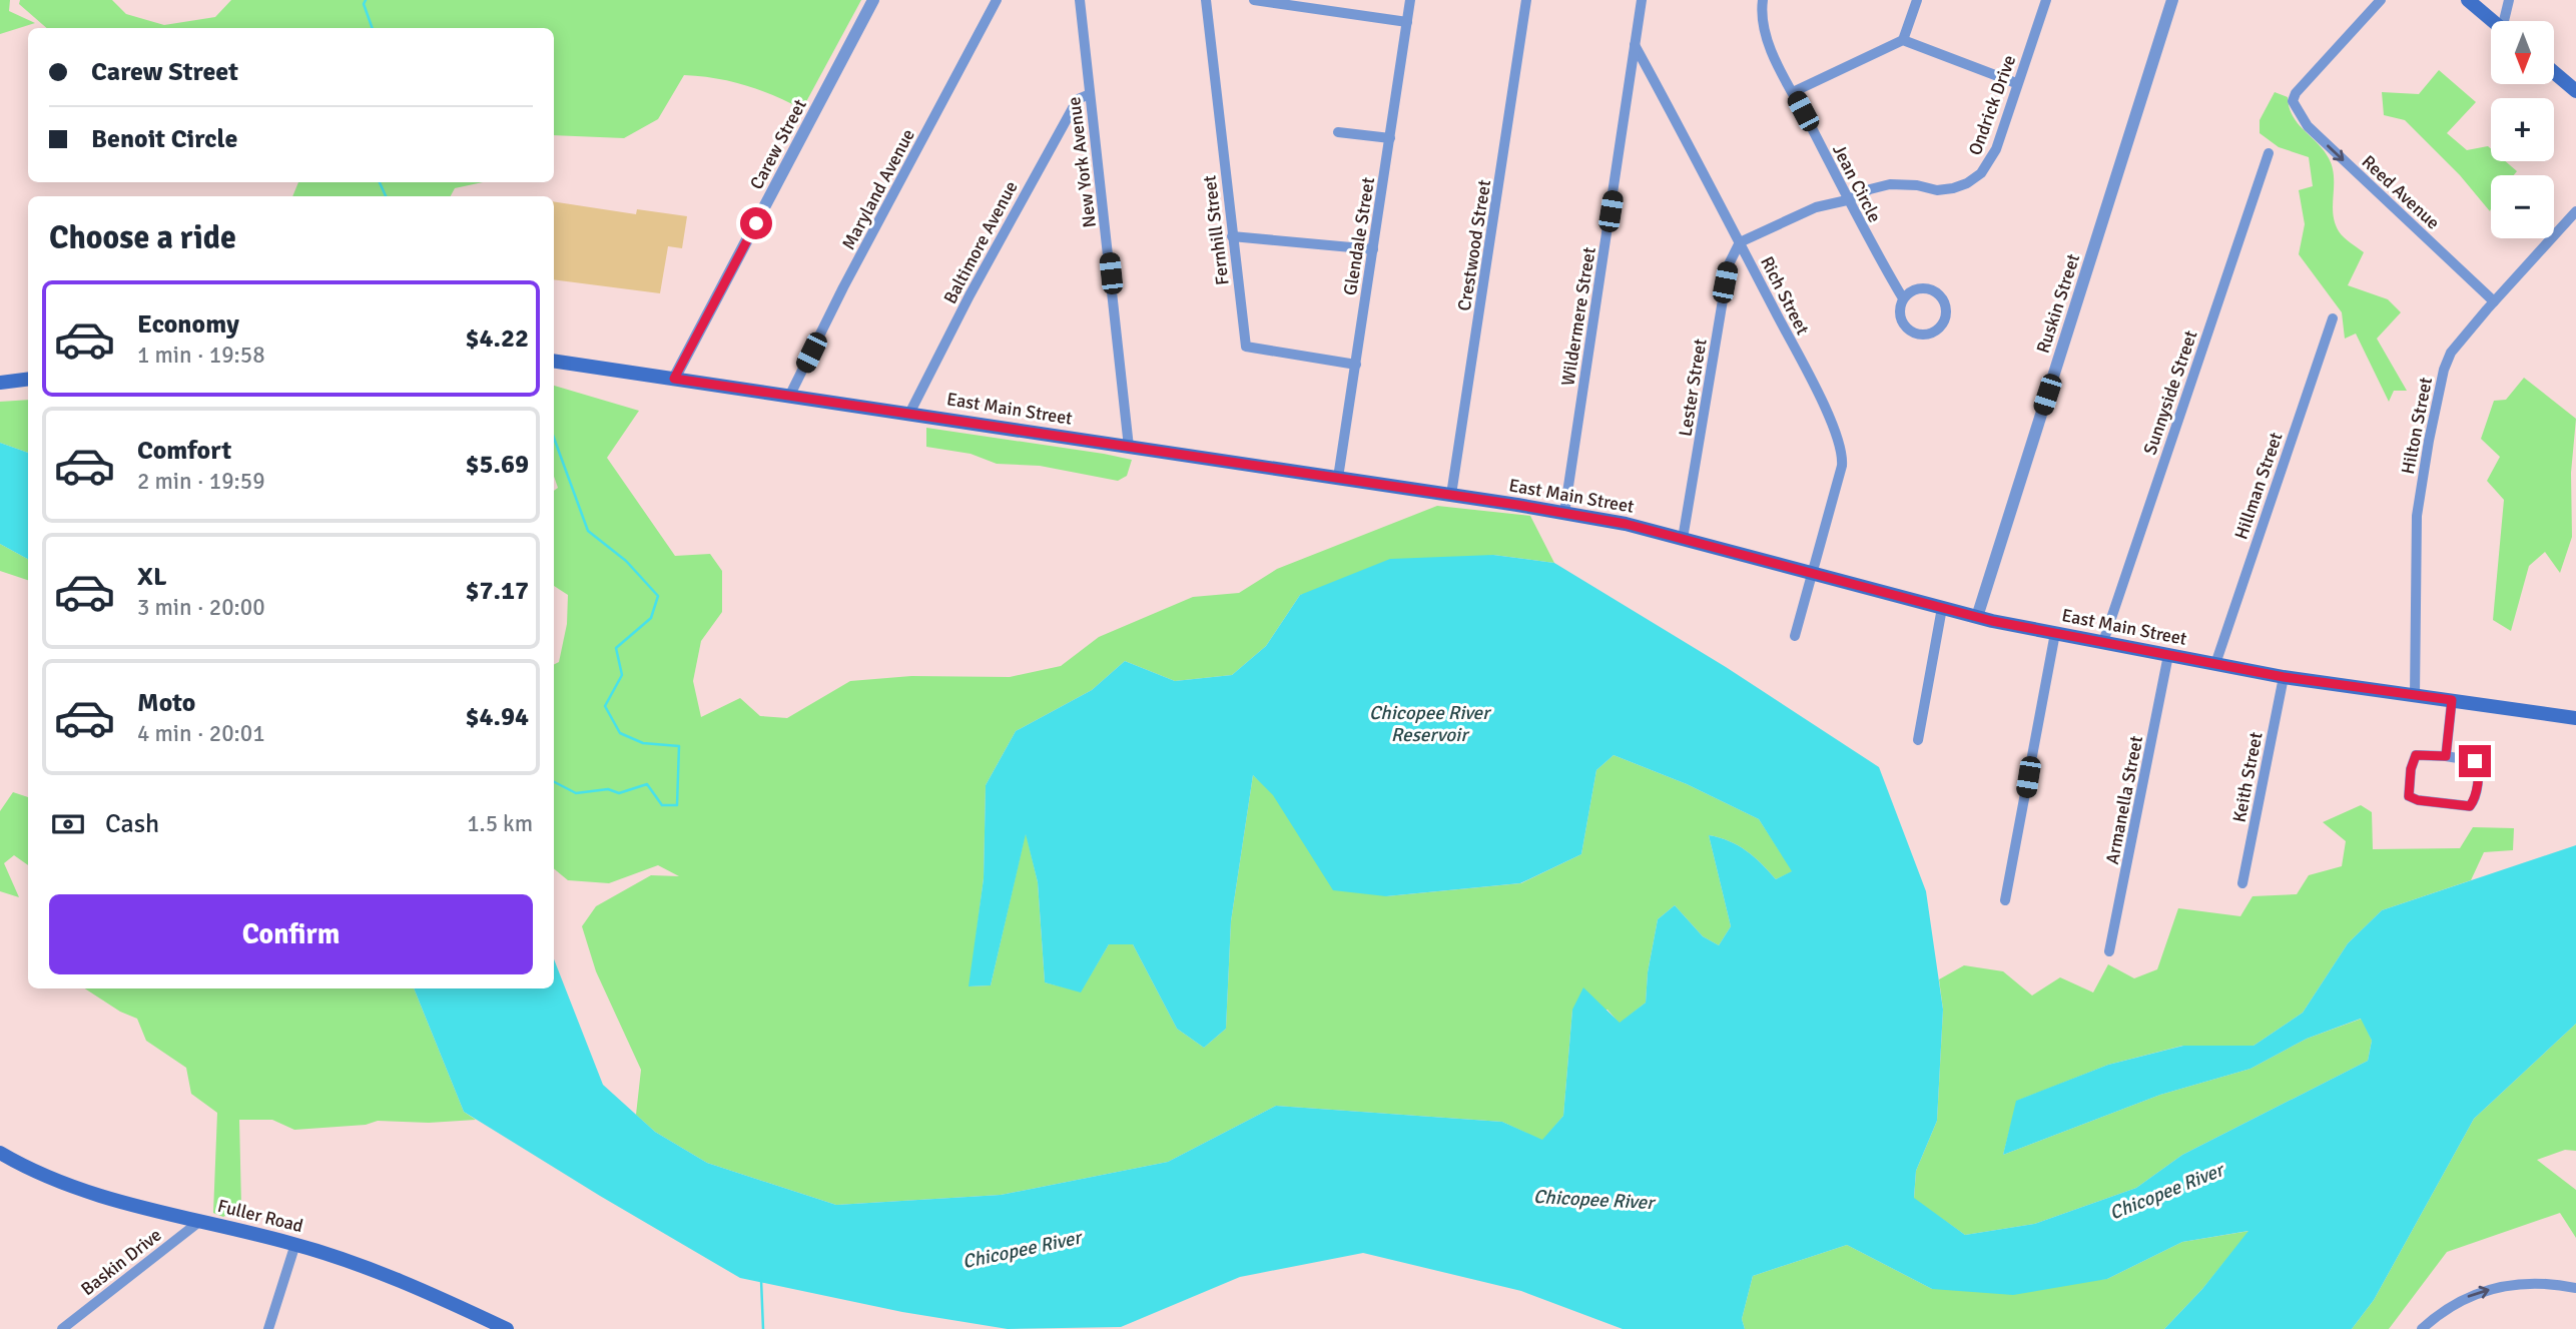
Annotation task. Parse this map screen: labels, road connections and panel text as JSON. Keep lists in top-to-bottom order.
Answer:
{
  "streets": {
    "main road": ["East Main Street", "Fuller Road"],
    "street": [
      "Ondrick Drive",
      "Carew Street",
      "New York Avenue",
      "Jean Circle",
      "Maryland Avenue",
      "Reed Avenue",
      "Fernhill Street",
      "Glendale Street",
      "Baltimore Avenue",
      "Crestwood Street",
      "Rich Street",
      "Ruskin Street",
      "Wildermere Street",
      "Lester Street",
      "Sunnyside Street",
      "Hilton Street",
      "Hillman Street",
      "Keith Street",
      "Armanella Street",
      "Baskin Drive"
    ]
  },
  "crossings": [
    ["Ondrick Drive", "Jean Circle"],
    ["Ondrick Drive", "Rich Street"],
    ["Ondrick Drive", "Lester Street"],
    ["Carew Street", "East Main Street"],
    ["New York Avenue", "Baltimore Avenue"],
    ["New York Avenue", "East Main Street"],
    ["Maryland Avenue", "East Main Street"],
    ["Reed Avenue", "Hilton Street"],
    ["Fernhill Street", "Glendale Street"],
    ["Glendale Street", "East Main Street"],
    ["Baltimore Avenue", "East Main Street"],
    ["Crestwood Street", "East Main Street"],
    ["Rich Street", "Wildermere Street"],
    ["Rich Street", "Lester Street"],
    ["Rich Street", "East Main Street"],
    ["Ruskin Street", "East Main Street"],
    ["Wildermere Street", "East Main Street"],
    ["Lester Street", "East Main Street"],
    ["Sunnyside Street", "East Main Street"],
    ["East Main Street", "Hilton Street"],
    ["East Main Street", "Hillman Street"],
    ["East Main Street", "Keith Street"],
    ["East Main Street", "Armanella Street"],
    ["Fuller Road", "Baskin Drive"]
  ],
  "water": ["Chicopee River Reservoir", "Chicopee River"],
  "north": "bottom",
  "page": {
    "map_buttons": ["+", "−"],
    "banner": ["Carew Street", "Benoit Circle"],
    "heading": "Choose a ride",
    "list": [
      {
        "name": "Economy",
        "note": "1 min · 19:58",
        "value": "$4.22"
      },
      {
        "name": "Comfort",
        "note": "2 min · 19:59",
        "value": "$5.69"
      },
      {
        "name": "XL",
        "note": "3 min · 20:00",
        "value": "$7.17"
      },
      {
        "name": "Moto",
        "note": "4 min · 20:01",
        "value": "$4.94"
      }
    ],
    "pay": ["Cash", "1.5 km"],
    "buttons": "Confirm"
  }
}
